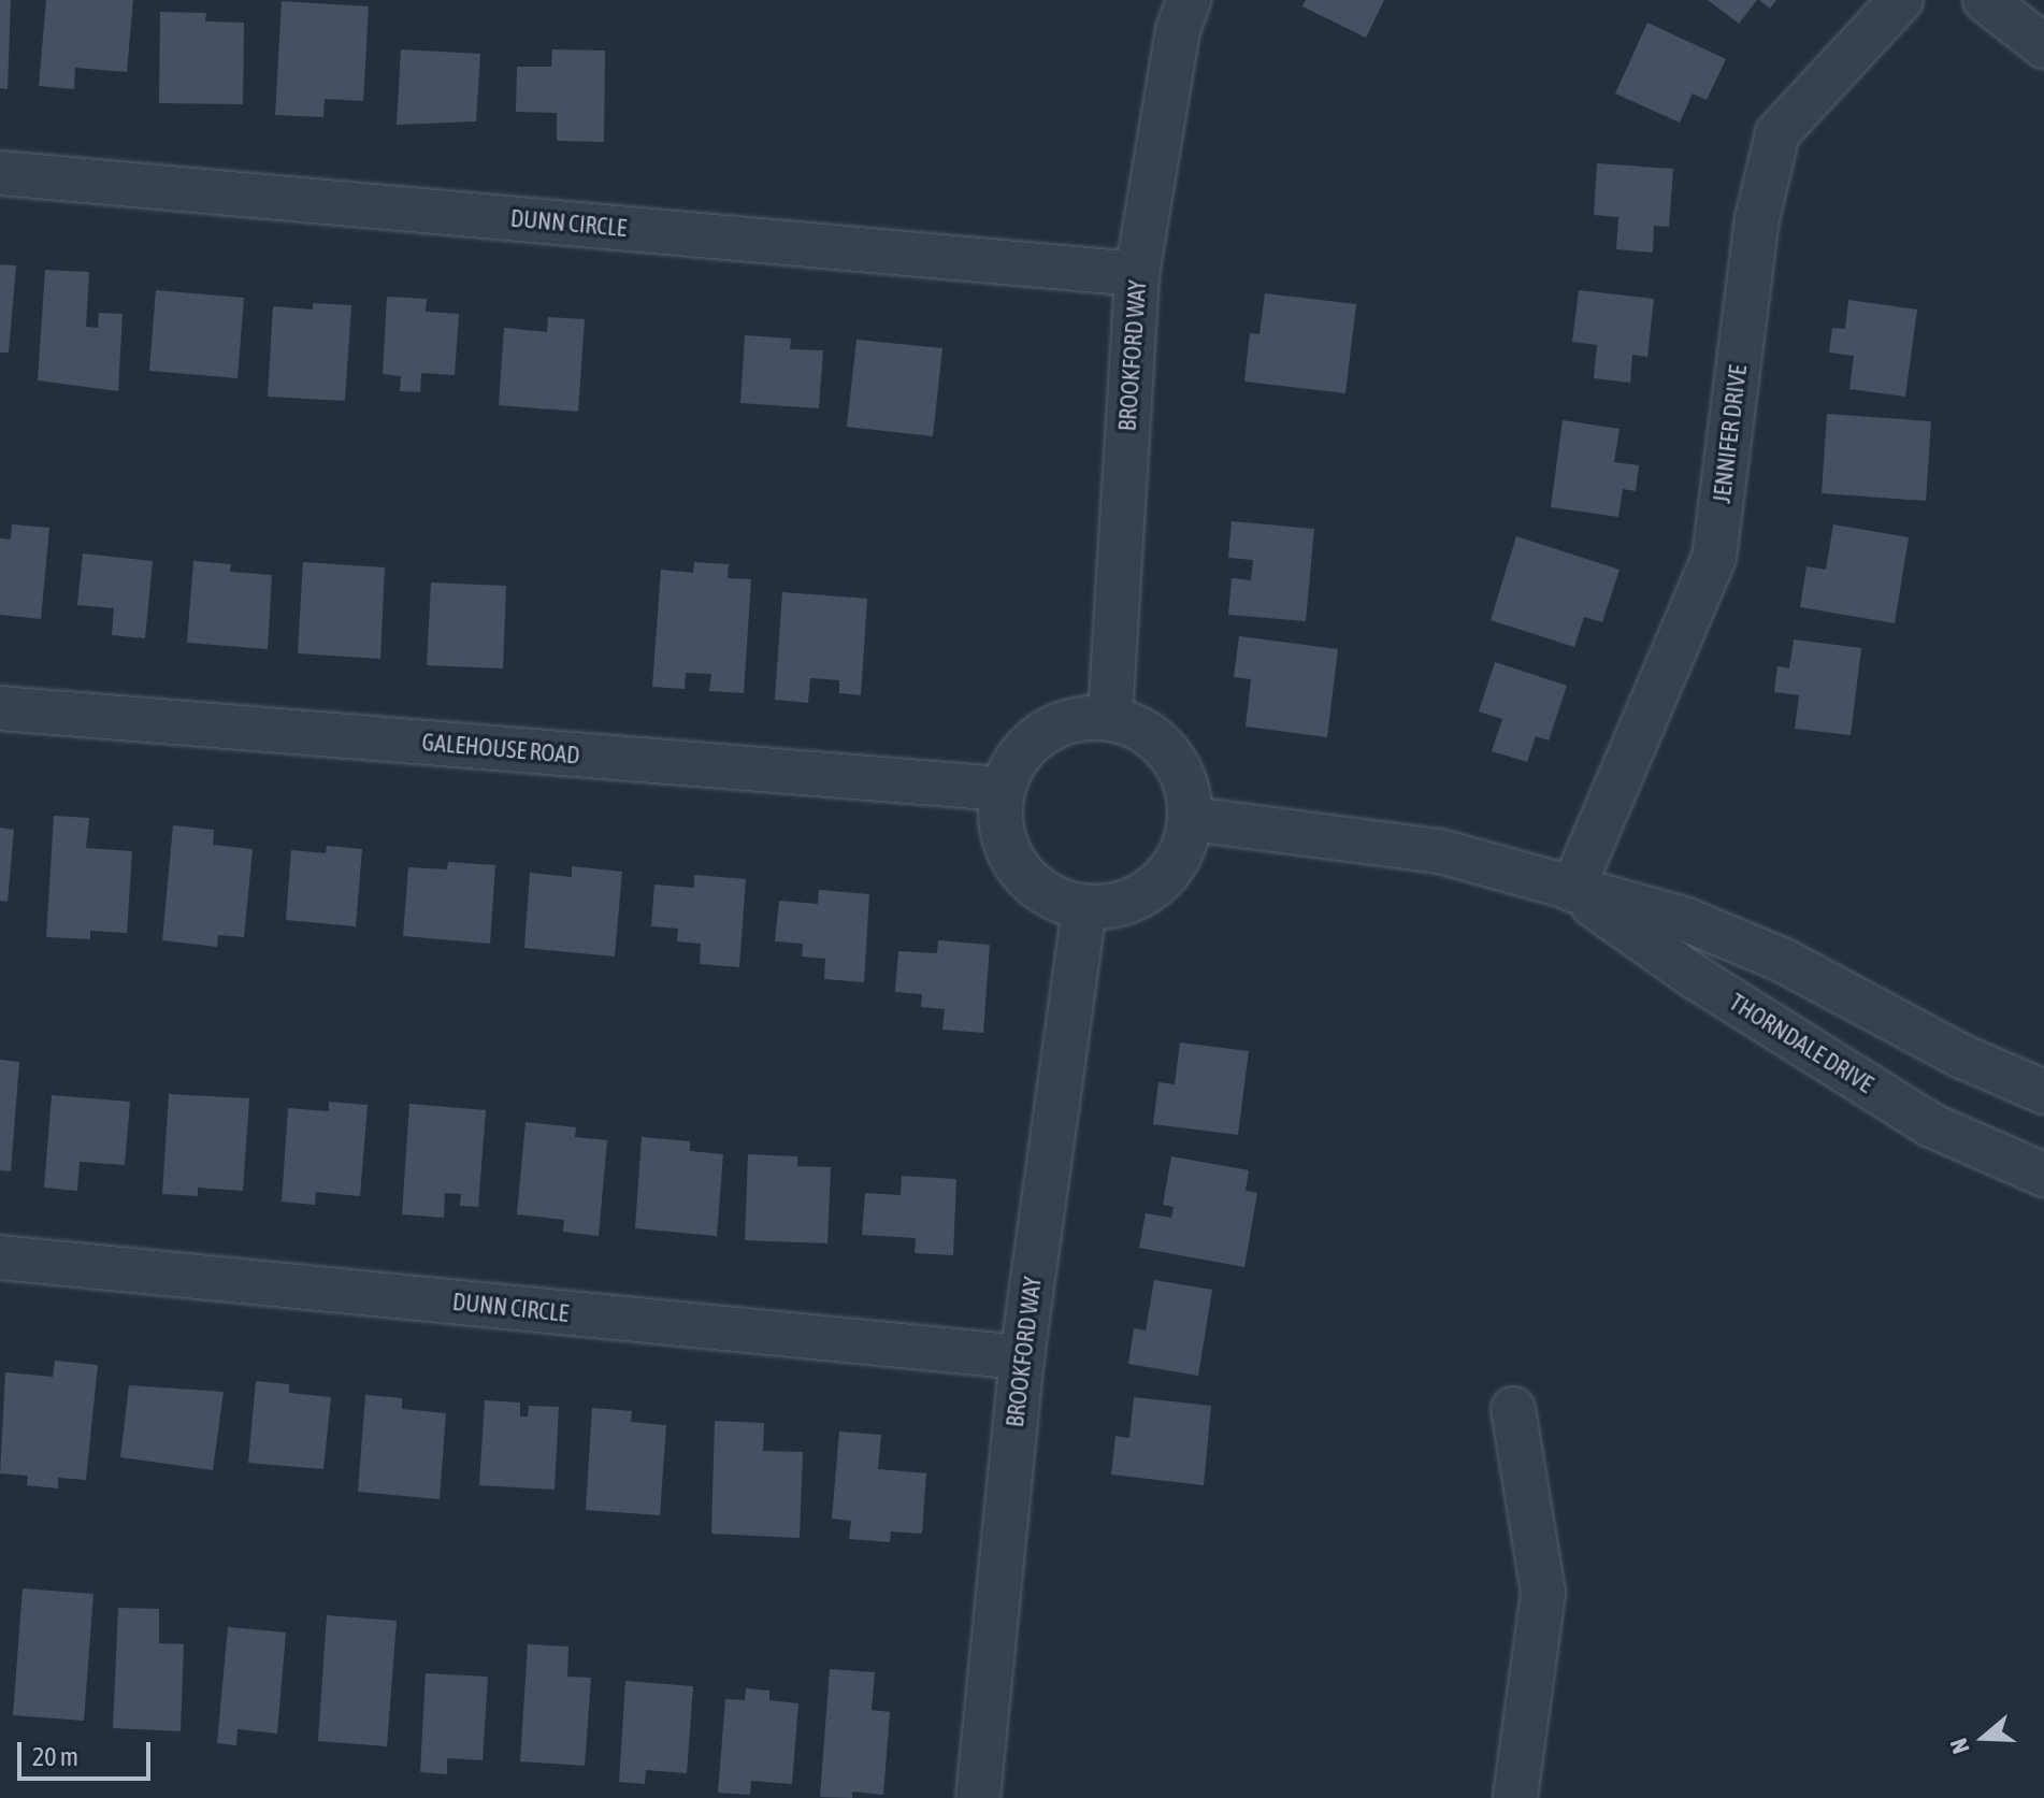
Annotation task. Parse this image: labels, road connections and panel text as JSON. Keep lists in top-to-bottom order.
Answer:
{
  "streets": {
    "street": [
      "DUNN CIRCLE",
      "BROOKFORD WAY",
      "JENNIFER DRIVE",
      "GALEHOUSE ROAD",
      "THORNDALE DRIVE"
    ]
  },
  "crossings": [
    ["DUNN CIRCLE", "BROOKFORD WAY"],
    ["BROOKFORD WAY", "GALEHOUSE ROAD"],
    ["BROOKFORD WAY", "THORNDALE DRIVE"],
    ["JENNIFER DRIVE", "THORNDALE DRIVE"],
    ["GALEHOUSE ROAD", "THORNDALE DRIVE"]
  ],
  "scale_bar": "20 m",
  "north": "left"
}
